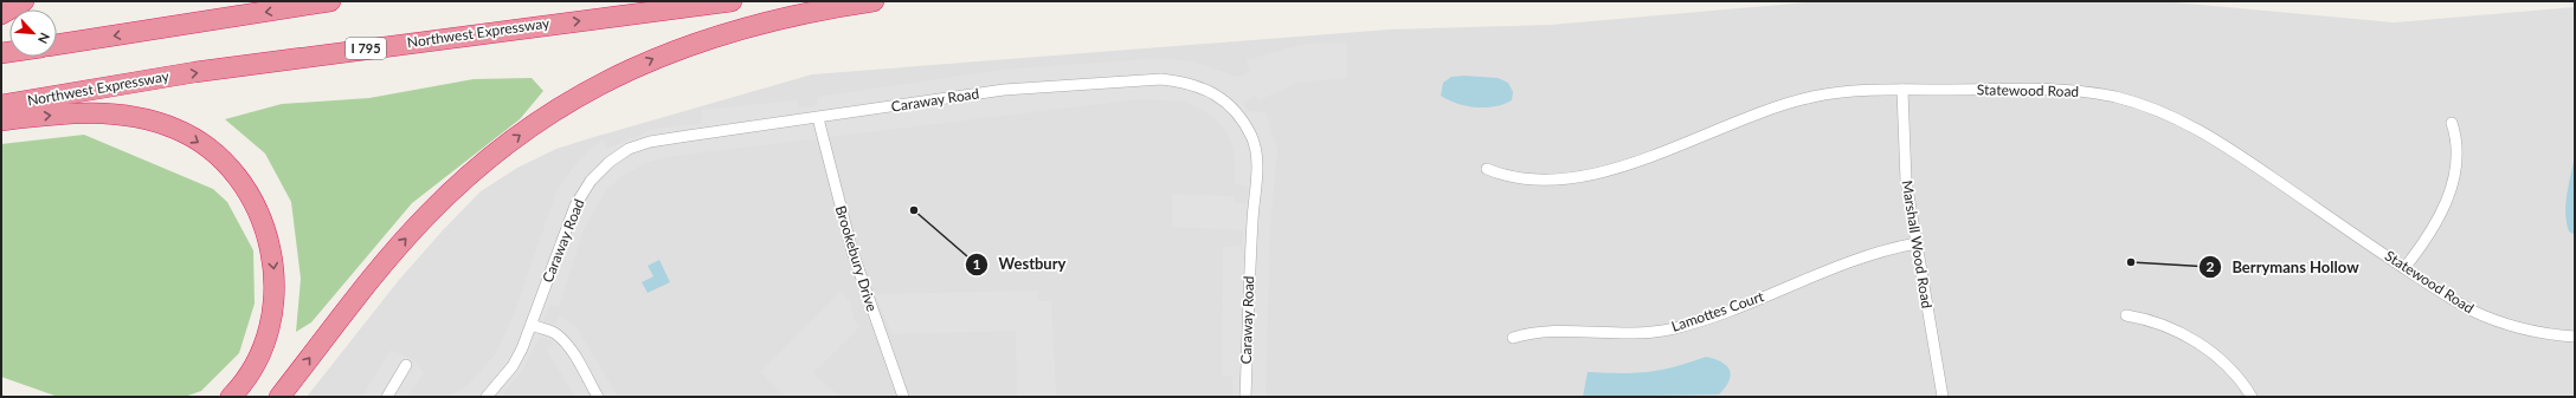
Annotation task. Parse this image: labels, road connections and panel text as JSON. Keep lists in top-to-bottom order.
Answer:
{
  "streets": {
    "highway": ["Northwest Expressway", "I 795"],
    "street": [
      "Statewood Road",
      "Caraway Road",
      "Marshall Wood Road",
      "Brookebury Drive",
      "Lamottes Court"
    ]
  },
  "crossings": [
    ["Statewood Road", "Marshall Wood Road"],
    ["Caraway Road", "Brookebury Drive"],
    ["Marshall Wood Road", "Lamottes Court"]
  ],
  "places": ["Westbury", "Berrymans Hollow"],
  "north": "bottom right"
}
